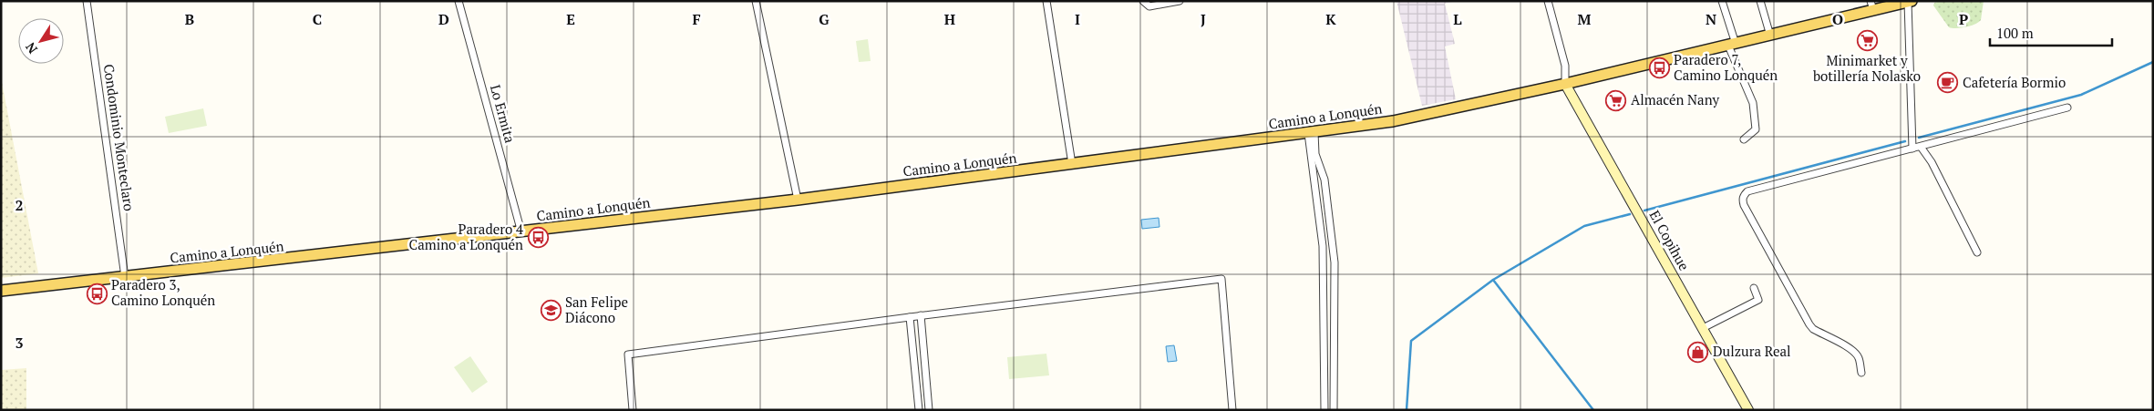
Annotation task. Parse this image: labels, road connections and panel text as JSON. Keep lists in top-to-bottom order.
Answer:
{
  "streets": {
    "main road": ["Camino a Lonquén", "El Copihue"],
    "street": ["Lo Ermita", "Condominio Monteclaro"]
  },
  "crossings": [
    ["Lo Ermita", "Camino a Lonquén"],
    ["Camino a Lonquén", "Condominio Monteclaro"],
    ["Camino a Lonquén", "El Copihue"]
  ],
  "places": {
    "supermarket": ["Minimarket y botillería Nolasko", "Almacén Nany"],
    "bus stop": ["Paradero 7, Camino Lonquén", "Paradero 4 Camino a Lonquén", "Paradero 3, Camino Lonquén"],
    "cafe": ["Cafetería Bormio"],
    "school or university": ["San Felipe Diácono"],
    "shop": ["Dulzura Real"]
  },
  "scale_bar": "100 m",
  "north": "bottom left",
  "grid": {
    "columns": [
      "B",
      "C",
      "D",
      "E",
      "F",
      "G",
      "H",
      "I",
      "J",
      "K",
      "L",
      "M",
      "N",
      "O",
      "P"
    ],
    "rows": ["2", "3"]
  }
}
